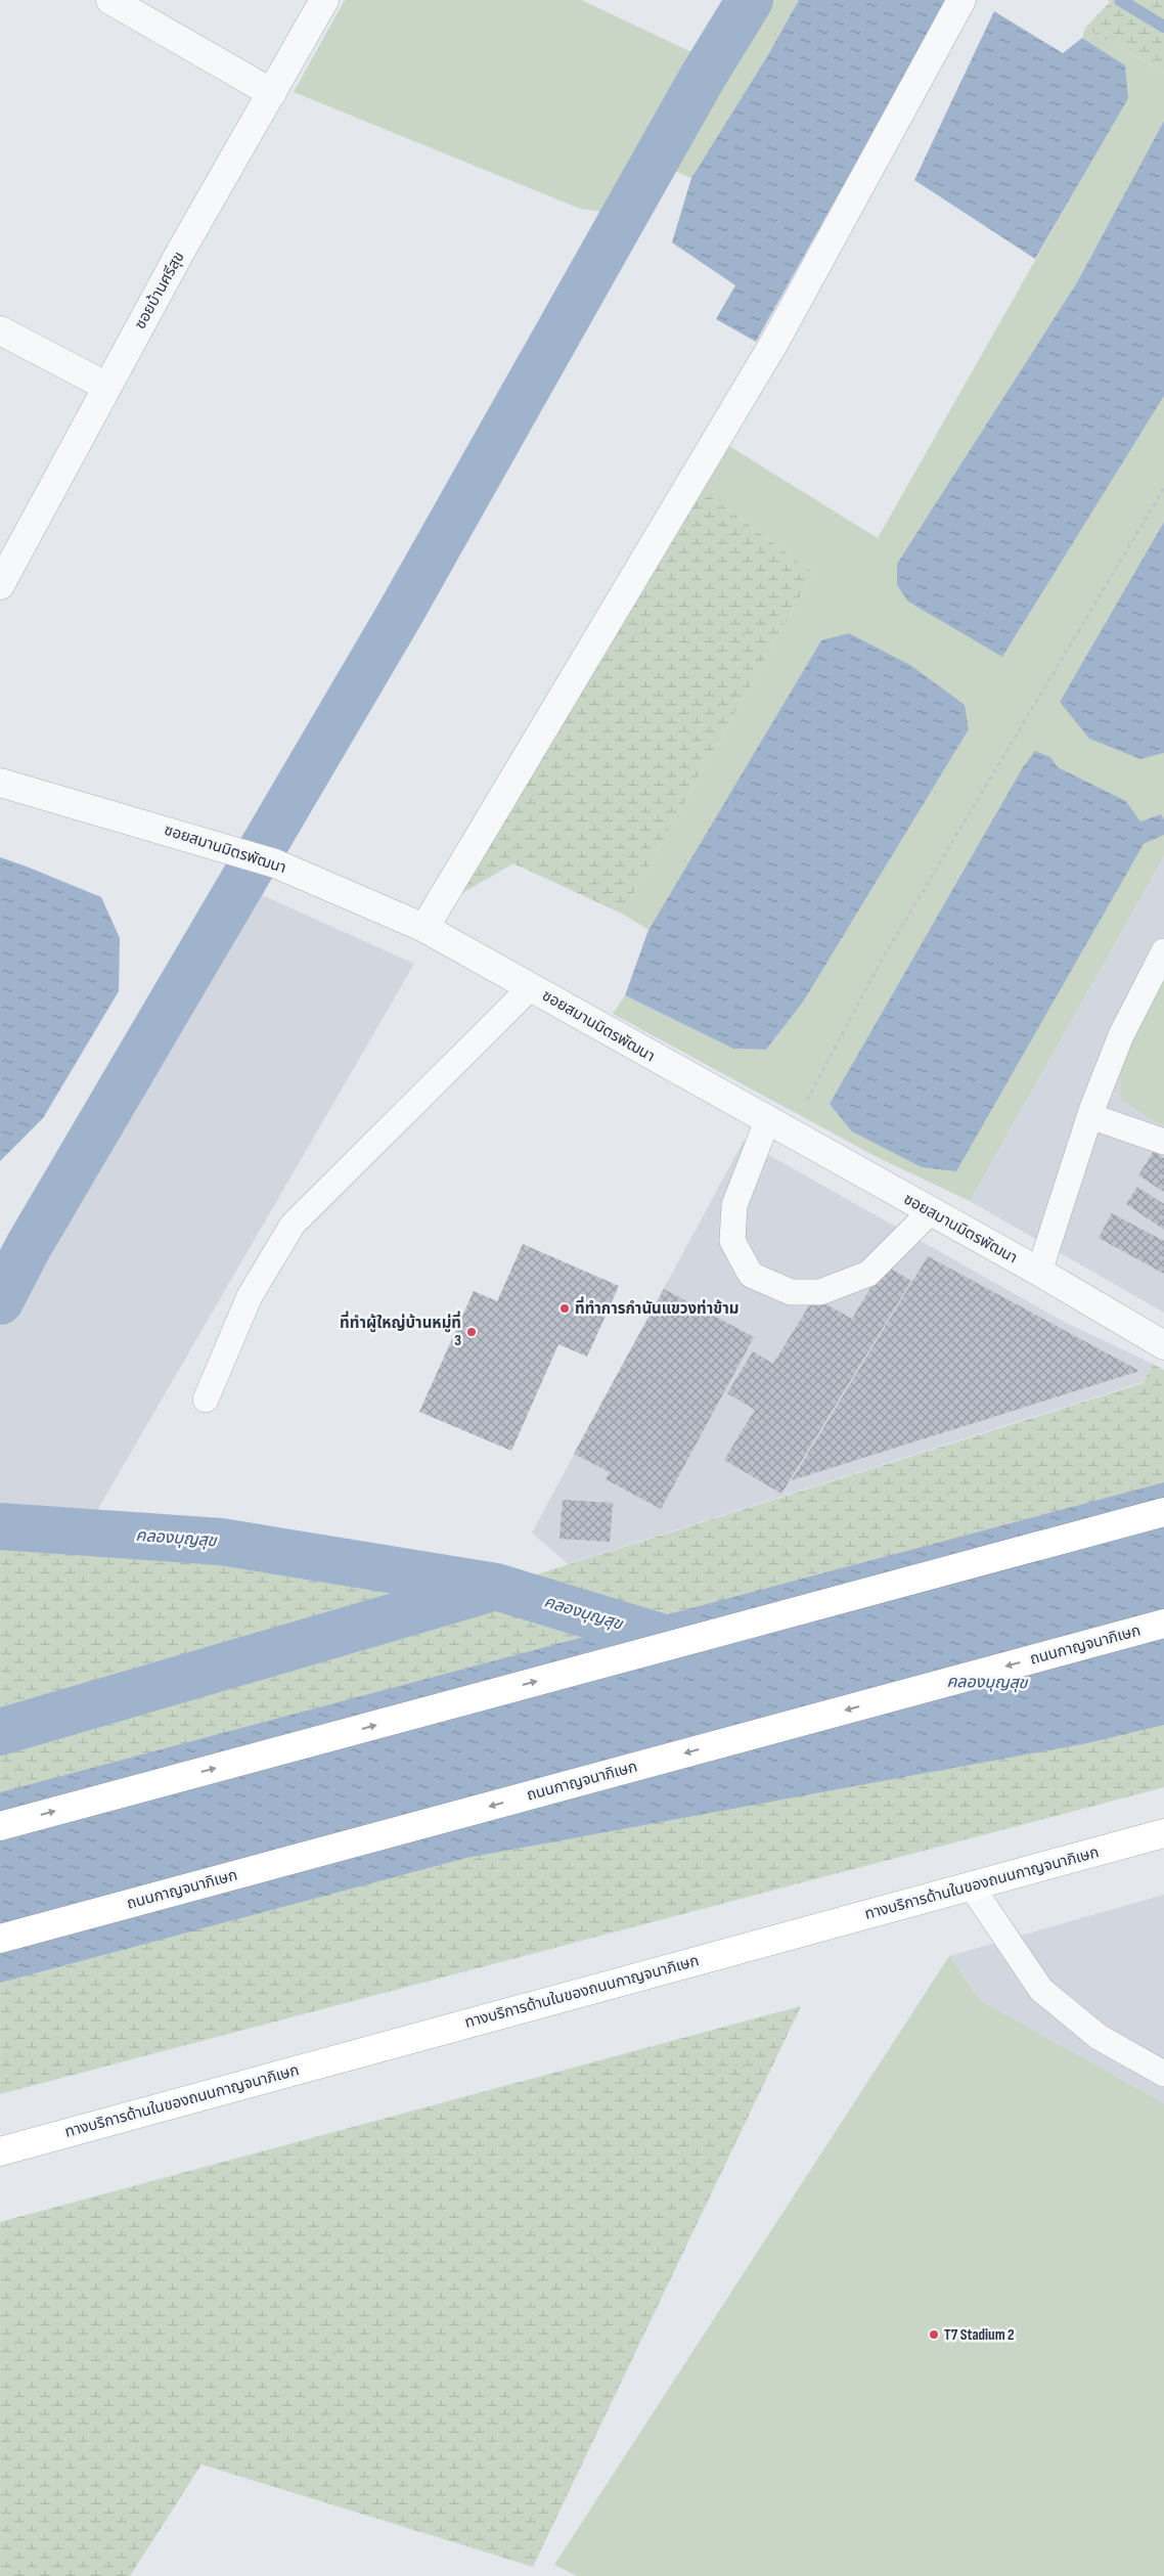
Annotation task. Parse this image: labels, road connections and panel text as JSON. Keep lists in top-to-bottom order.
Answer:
{
  "streets": {
    "main road": ["ถนนกาญจนาภิเษก", "ทางบริการด้านในของถนนกาญจนาภิเษก"],
    "street": ["ซอยบ้านศรีสุข", "ซอยสมานมิตรพัฒนา"]
  },
  "water": ["คลองบุญสุข"],
  "places": ["ที่ทำการกำนันแขวงท่าข้าม", "ที่ทำผู้ใหญ่บ้านหมู่ที่ 3", "T7 Stadium 2"]
}
